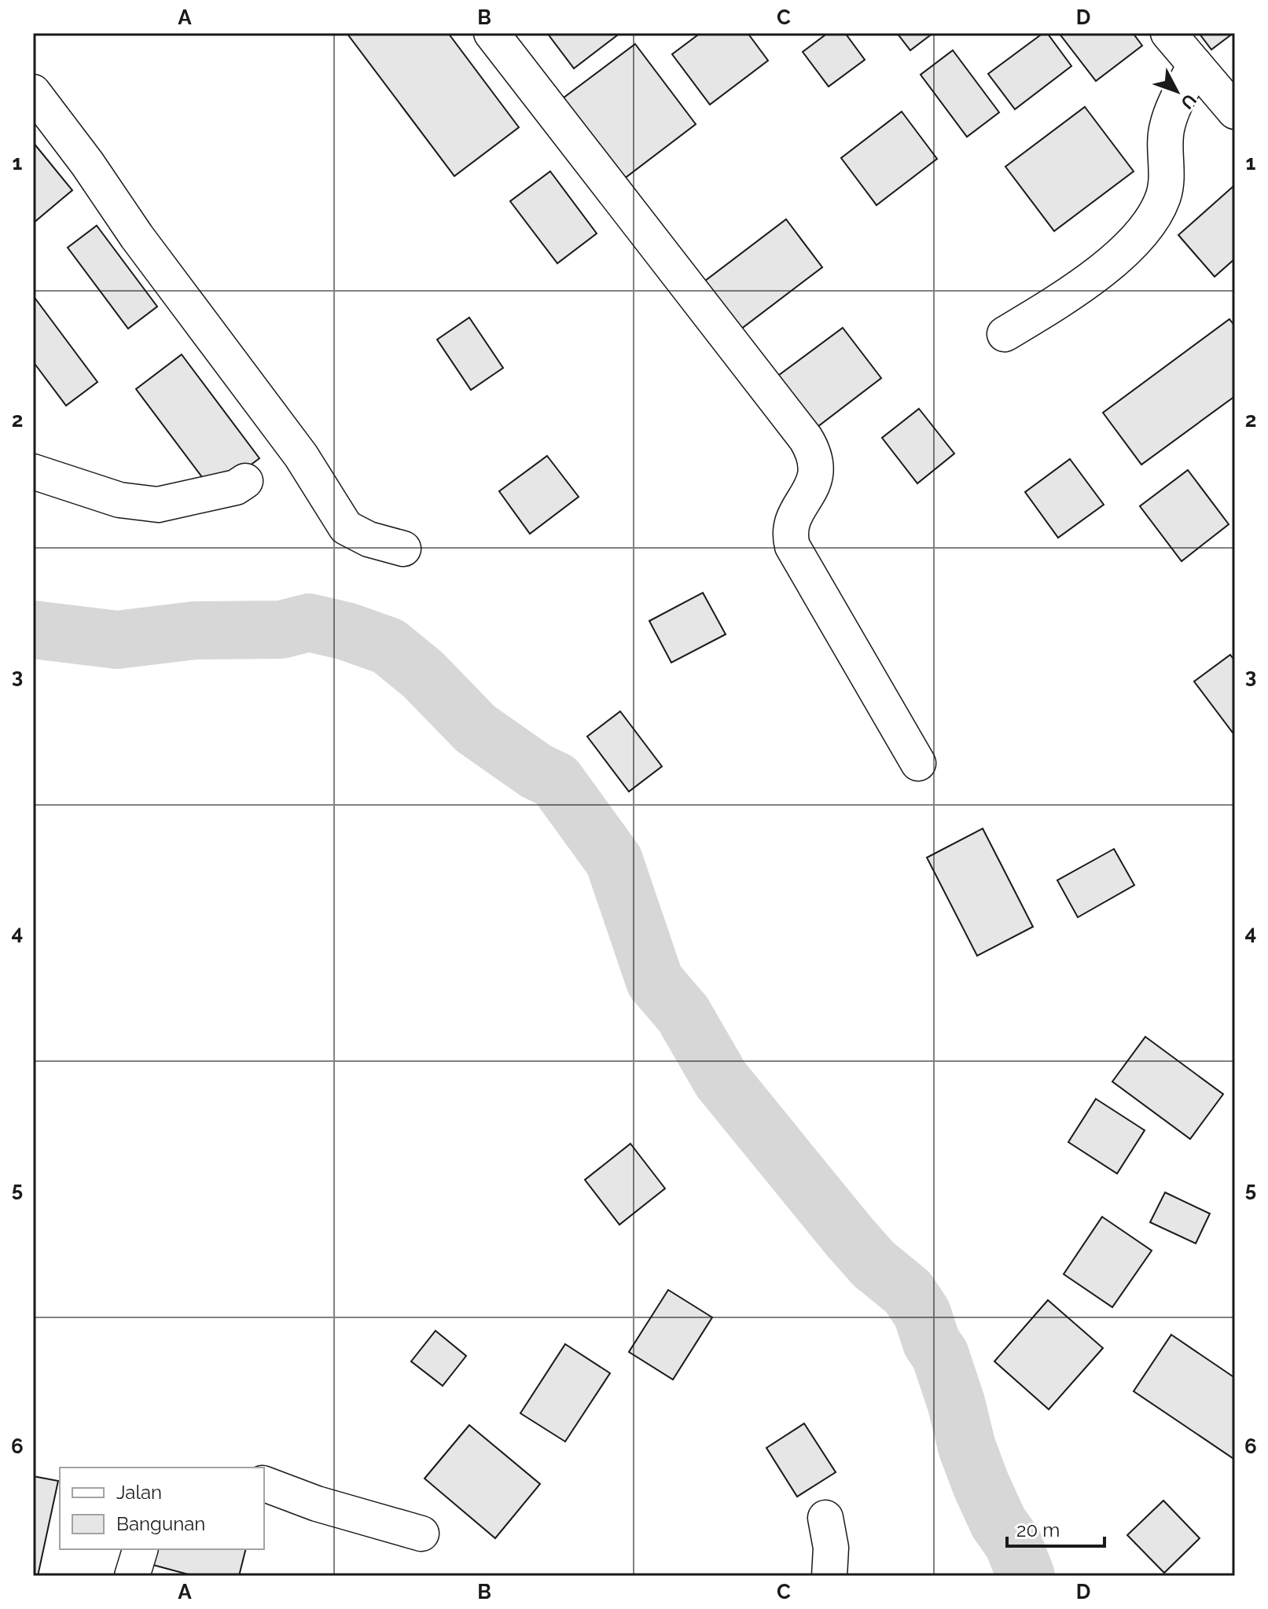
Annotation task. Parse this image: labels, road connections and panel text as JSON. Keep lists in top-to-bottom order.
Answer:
{
  "legend": ["Jalan", "Bangunan"],
  "scale_bar": "20 m",
  "north": "bottom right",
  "grid": {
    "columns": [
      "A",
      "B",
      "C",
      "D"
    ],
    "rows": [
      "1",
      "2",
      "3",
      "4",
      "5",
      "6"
    ]
  }
}
